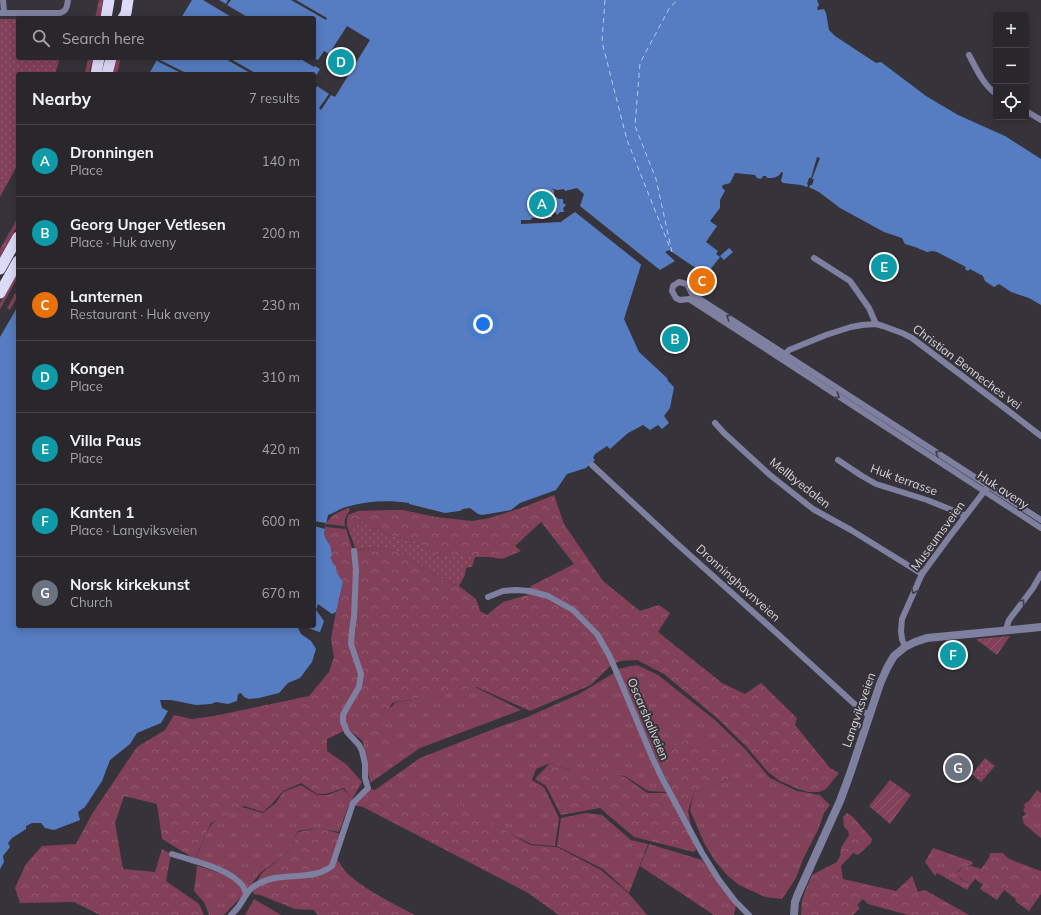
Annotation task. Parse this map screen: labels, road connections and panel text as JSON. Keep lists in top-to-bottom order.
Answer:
{
  "streets": {
    "street": [
      "Christian Benneches vei",
      "Huk terrasse",
      "Mellbyedalen",
      "Huk aveny",
      "Museumsveien",
      "Dronninghavnveien",
      "Langviksveien",
      "Oscarshallveien"
    ]
  },
  "crossings": [
    ["Christian Benneches vei", "Huk aveny"],
    ["Huk terrasse", "Museumsveien"],
    ["Mellbyedalen", "Museumsveien"],
    ["Huk aveny", "Museumsveien"],
    ["Museumsveien", "Langviksveien"],
    ["Dronninghavnveien", "Langviksveien"]
  ],
  "one_way": ["Museumsveien"],
  "page": {
    "map_buttons": ["+", "−"],
    "search": "Search here",
    "pins": [
      "D",
      "A",
      "E",
      "C",
      "B",
      "F",
      "G"
    ],
    "heading": ["Nearby", "7 results"],
    "list": [
      {
        "mark": "A",
        "name": "Dronningen",
        "note": "Place",
        "value": "140 m"
      },
      {
        "mark": "B",
        "name": "Georg Unger Vetlesen",
        "note": "Place · Huk aveny",
        "value": "200 m"
      },
      {
        "mark": "C",
        "name": "Lanternen",
        "note": "Restaurant · Huk aveny",
        "value": "230 m"
      },
      {
        "mark": "D",
        "name": "Kongen",
        "note": "Place",
        "value": "310 m"
      },
      {
        "mark": "E",
        "name": "Villa Paus",
        "note": "Place",
        "value": "420 m"
      },
      {
        "mark": "F",
        "name": "Kanten 1",
        "note": "Place · Langviksveien",
        "value": "600 m"
      },
      {
        "mark": "G",
        "name": "Norsk kirkekunst",
        "note": "Church",
        "value": "670 m"
      }
    ]
  }
}
